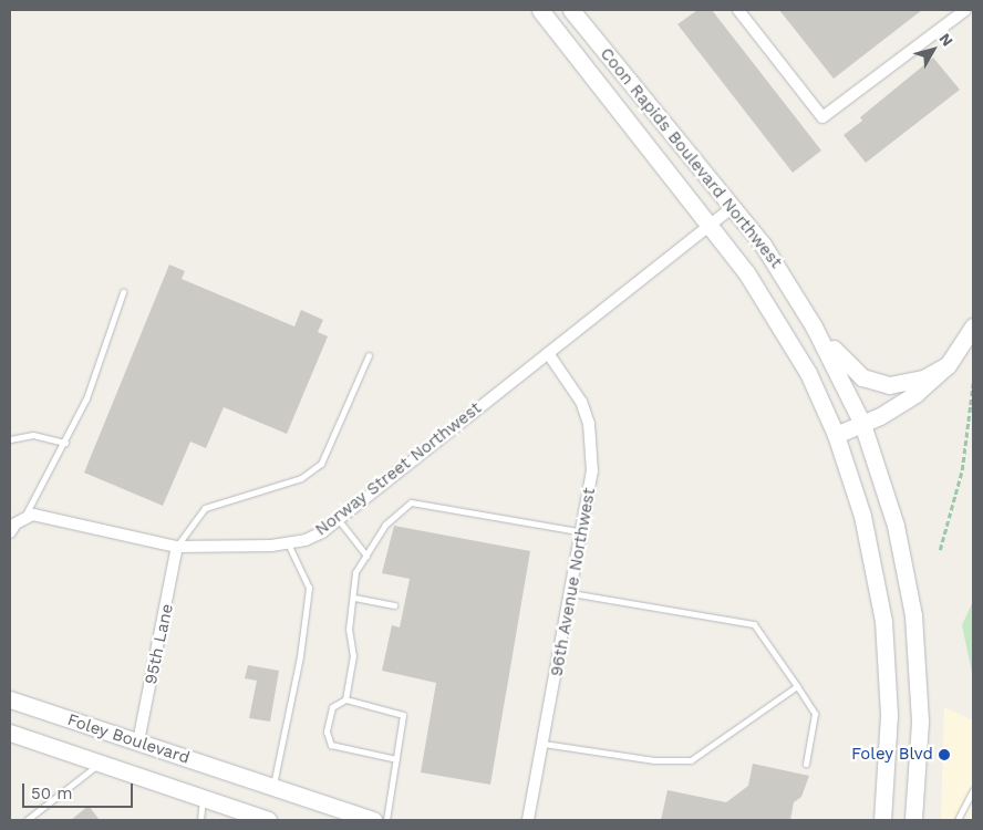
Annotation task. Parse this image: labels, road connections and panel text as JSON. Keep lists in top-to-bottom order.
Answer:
{
  "streets": {
    "main road": ["Coon Rapids Boulevard Northwest", "Foley Boulevard"],
    "street": ["Norway Street Northwest", "96th Avenue Northwest", "95th Lane"]
  },
  "crossings": [
    ["Coon Rapids Boulevard Northwest", "Norway Street Northwest"],
    ["Norway Street Northwest", "96th Avenue Northwest"],
    ["Norway Street Northwest", "95th Lane"],
    ["95th Lane", "Foley Boulevard"]
  ],
  "places": ["Foley Blvd"],
  "scale_bar": "50 m",
  "north": "top right"
}
